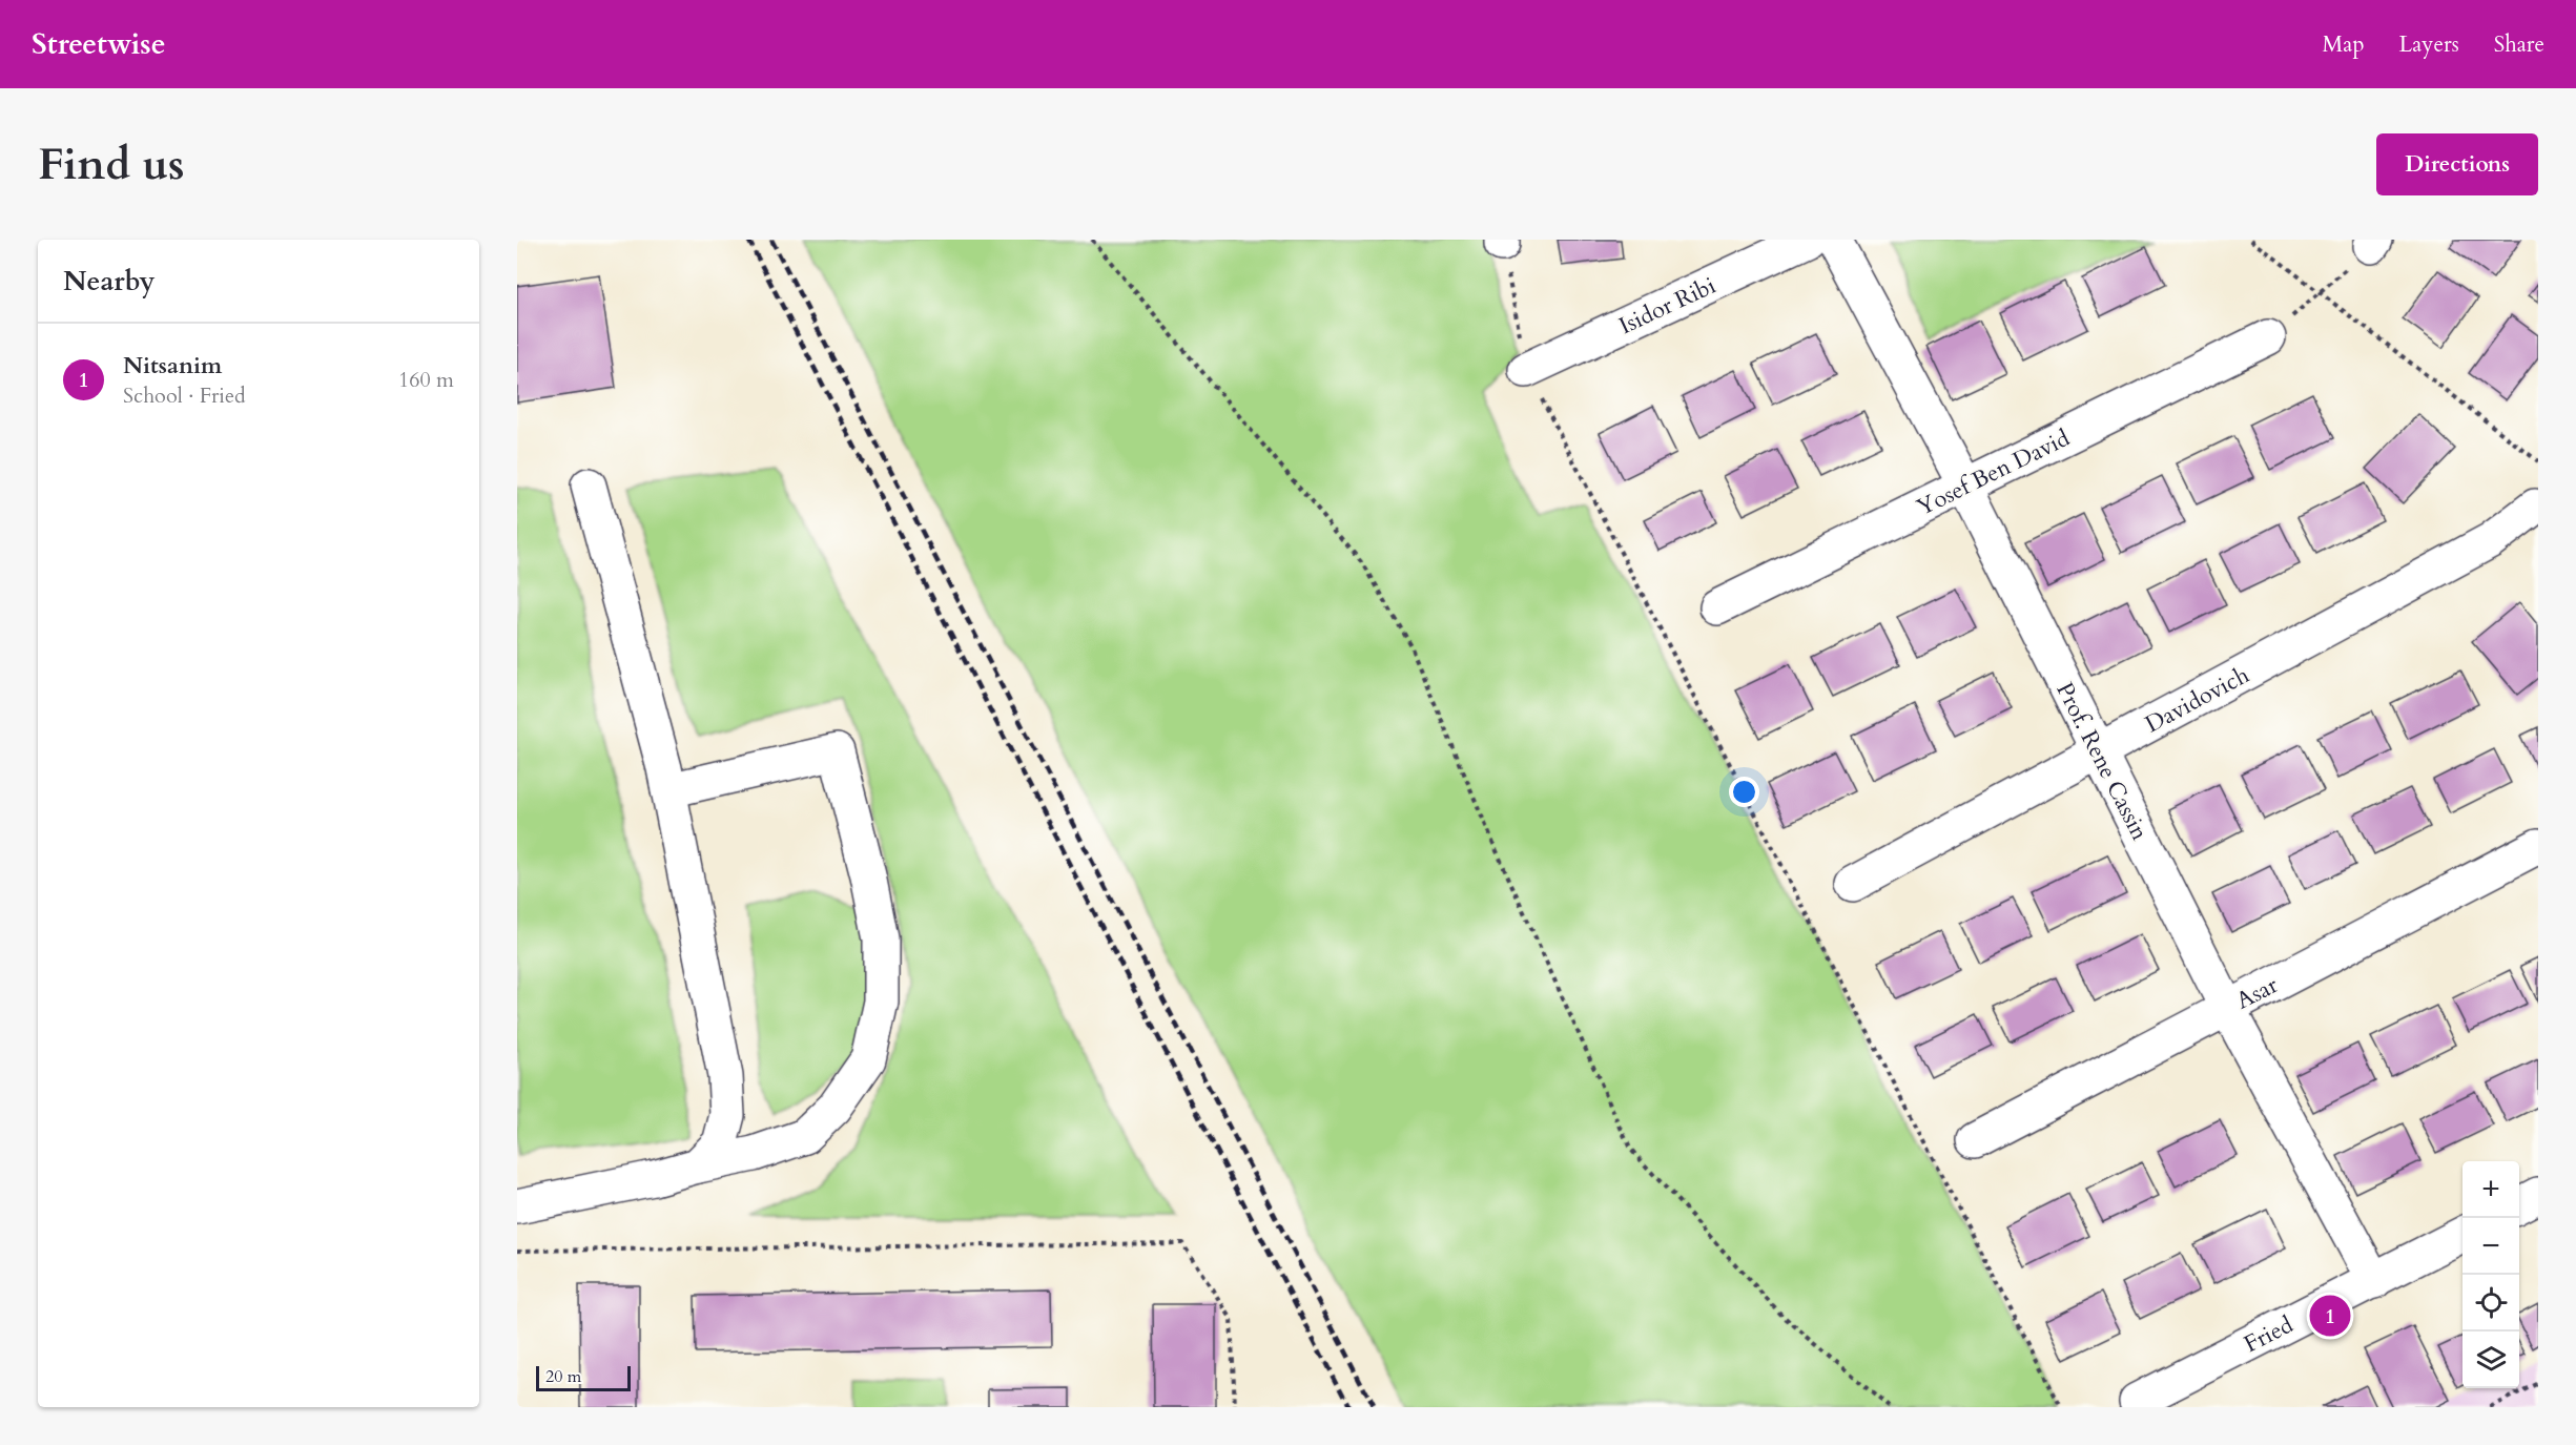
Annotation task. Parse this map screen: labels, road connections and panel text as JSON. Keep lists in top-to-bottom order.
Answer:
{
  "streets": {
    "street": [
      "Isidor Ribi",
      "Yosef Ben David",
      "Davidovich",
      "Prof. Rene Cassin",
      "Asar",
      "Fried"
    ]
  },
  "crossings": [
    ["Yosef Ben David", "Prof. Rene Cassin"],
    ["Davidovich", "Prof. Rene Cassin"],
    ["Prof. Rene Cassin", "Asar"],
    ["Prof. Rene Cassin", "Fried"]
  ],
  "scale_bar": "20 m",
  "page": {
    "header": "Streetwise",
    "nav": ["Map", "Layers", "Share"],
    "buttons": "Directions",
    "title": "Find us",
    "heading": "Nearby",
    "list": [
      {
        "mark": "1",
        "name": "Nitsanim",
        "note": "School · Fried",
        "value": "160 m"
      }
    ],
    "map_buttons": ["+", "−"],
    "pins": "1",
    "scale": "20 m"
  }
}
